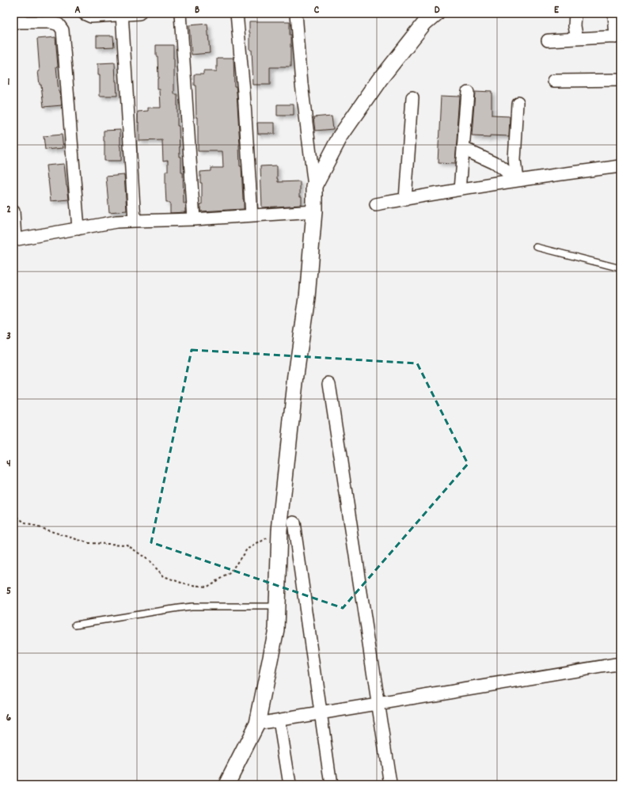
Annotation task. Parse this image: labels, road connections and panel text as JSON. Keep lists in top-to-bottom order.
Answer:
{
  "grid": {
    "columns": [
      "A",
      "B",
      "C",
      "D",
      "E"
    ],
    "rows": [
      "1",
      "2",
      "3",
      "4",
      "5",
      "6"
    ]
  }
}
